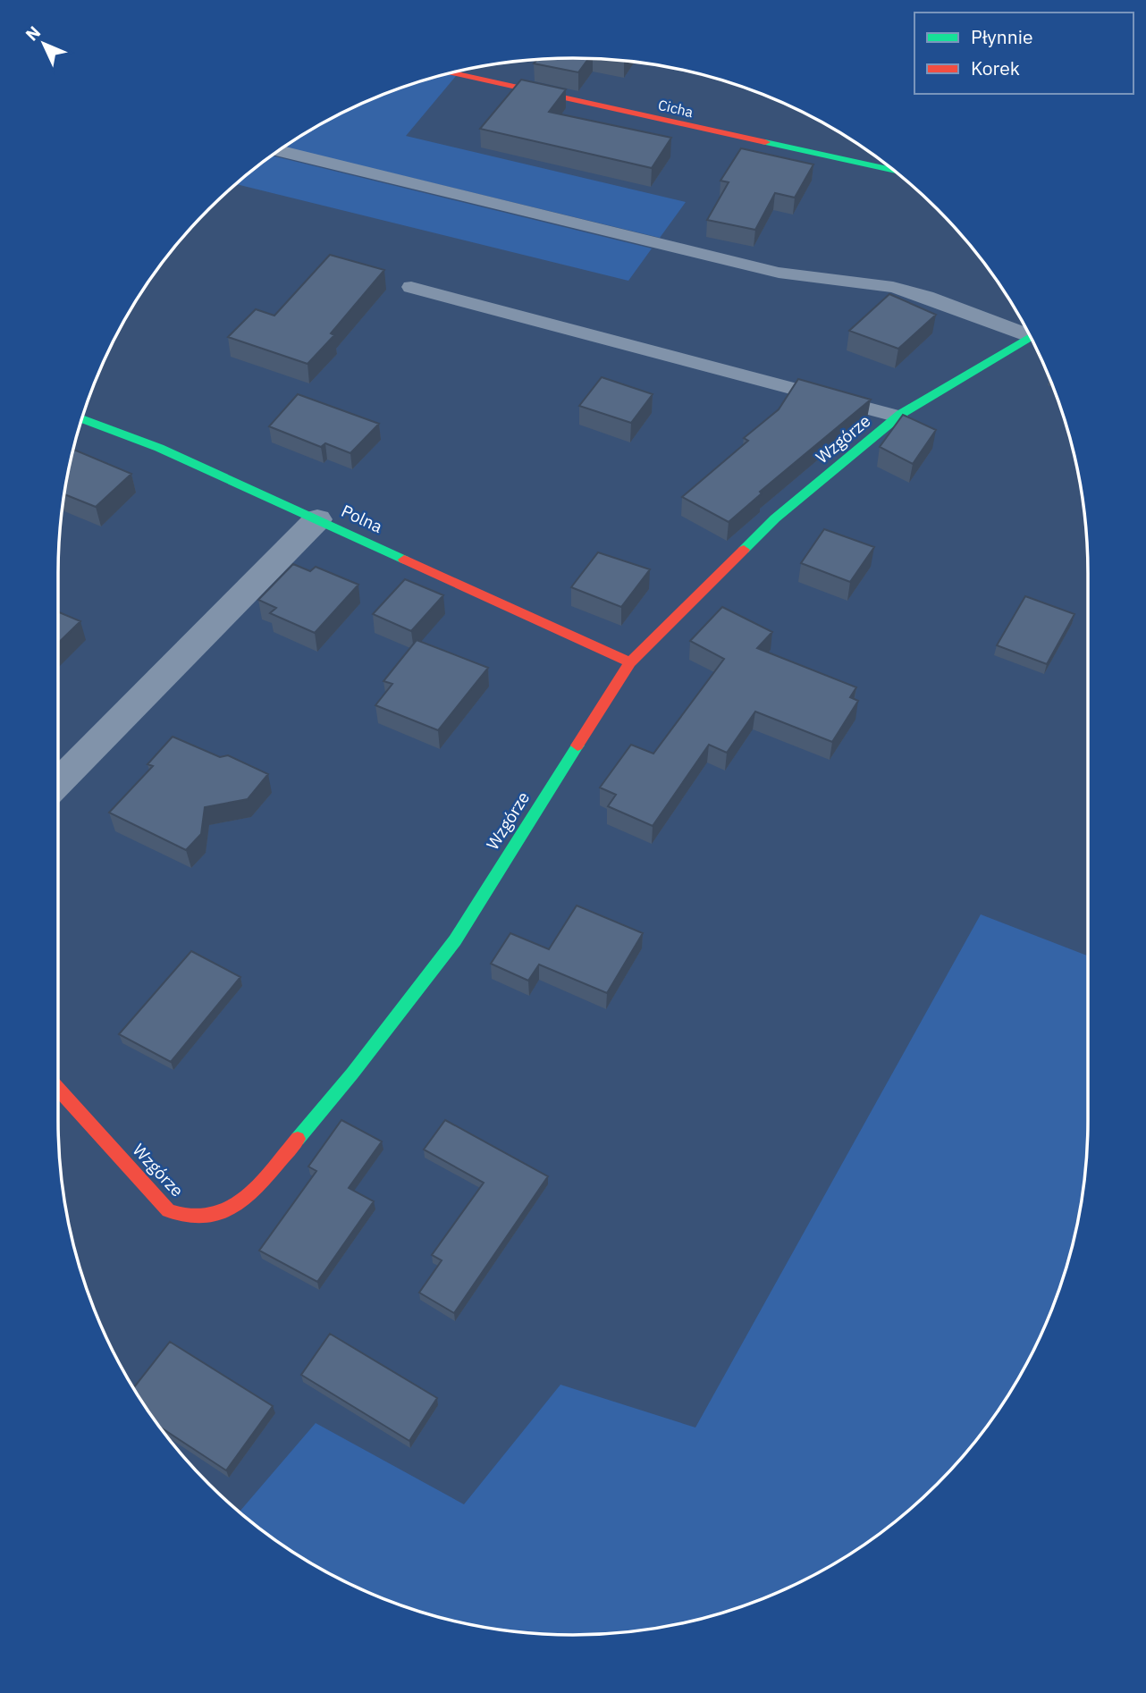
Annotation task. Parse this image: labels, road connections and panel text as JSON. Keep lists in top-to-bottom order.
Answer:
{
  "streets": {
    "street": ["Cicha", "Wzgórze", "Polna"]
  },
  "crossings": [
    ["Wzgórze", "Polna"]
  ],
  "legend": ["Płynnie", "Korek"],
  "north": "top left"
}
